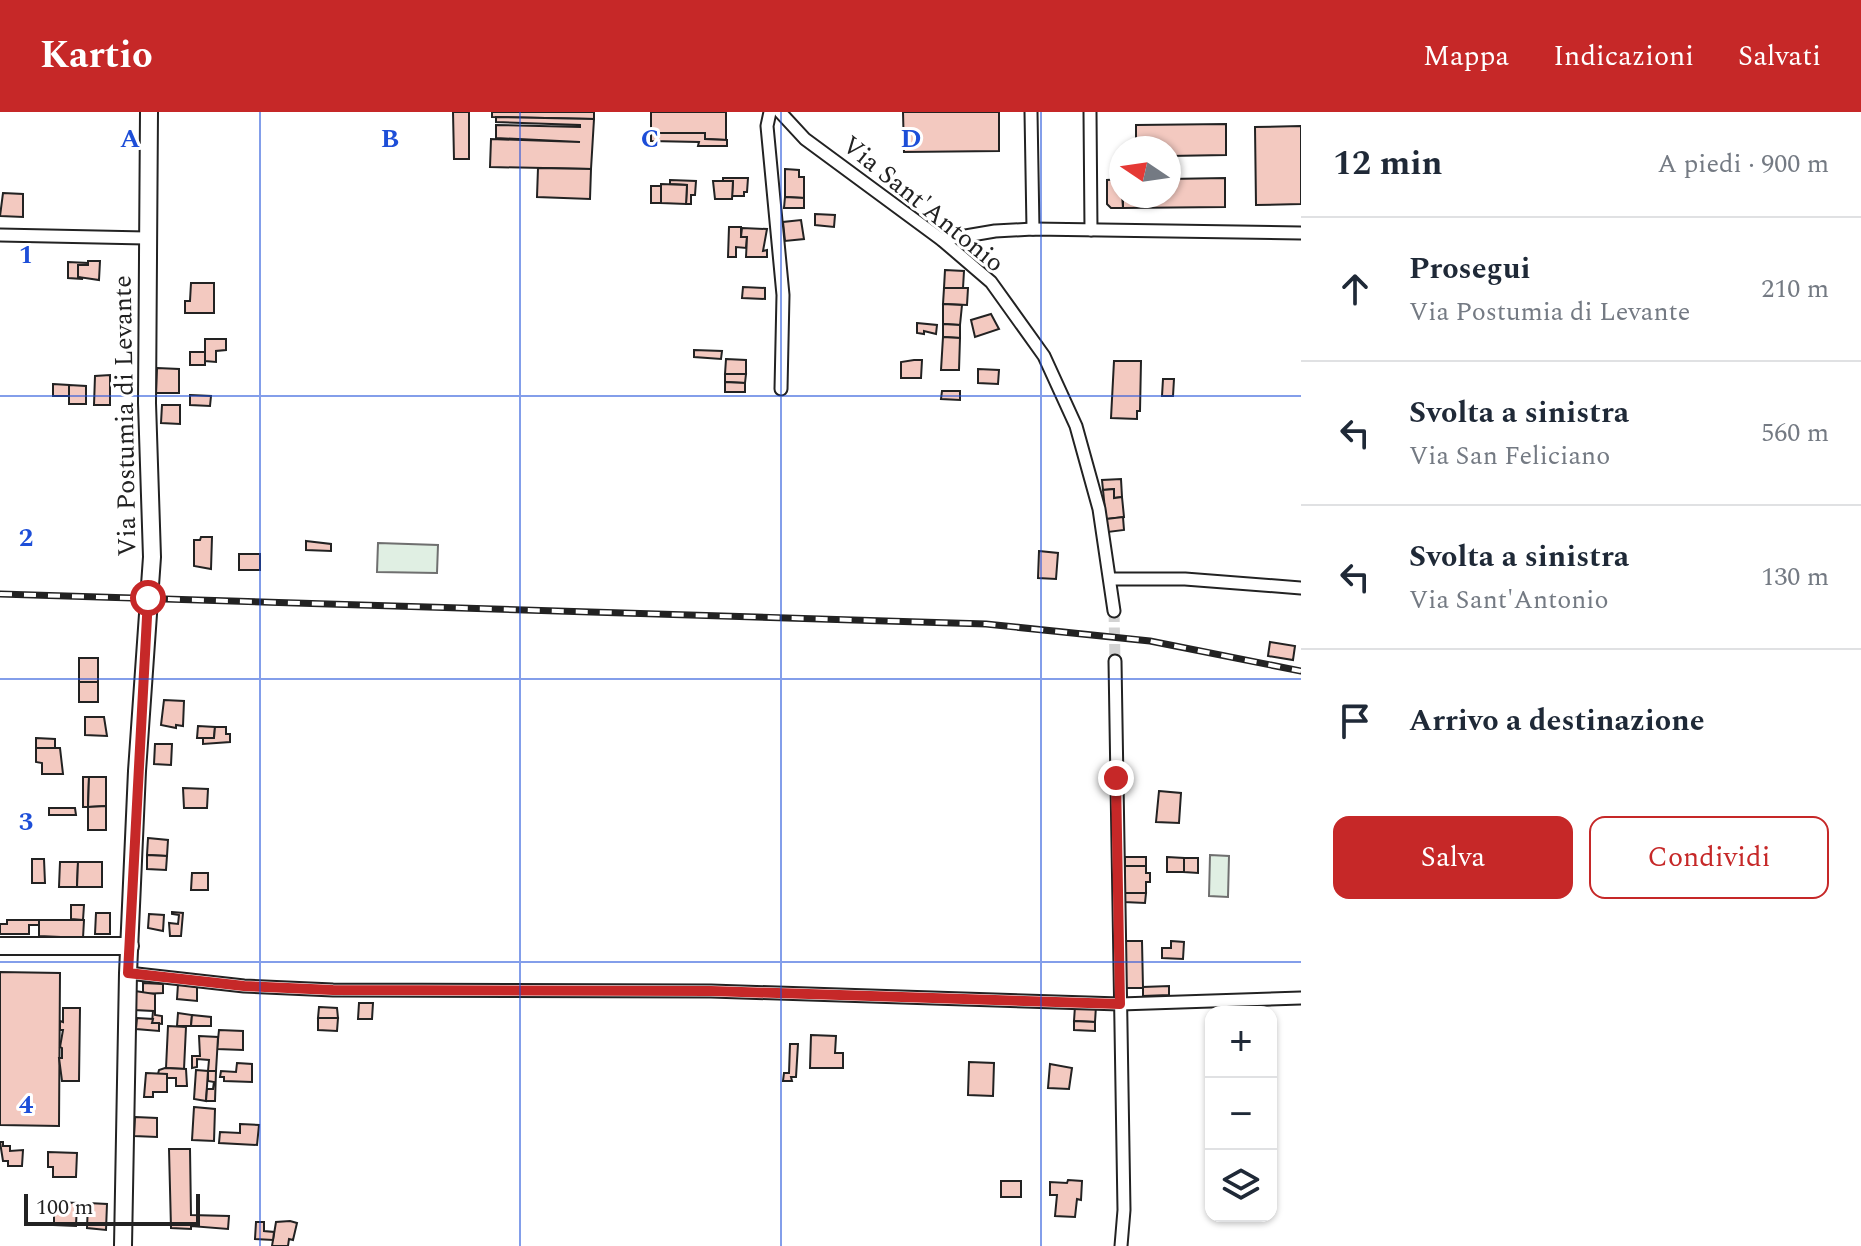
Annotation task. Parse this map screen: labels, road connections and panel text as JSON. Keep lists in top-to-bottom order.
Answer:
{
  "streets": {
    "main road": ["Via Postumia di Levante"],
    "street": ["Via Sant'Antonio"]
  },
  "scale_bar": "100 m",
  "north": "left",
  "page": {
    "header": "Kartio",
    "nav": ["Mappa", "Indicazioni", "Salvati"],
    "heading": ["12 min", "A piedi · 900 m"],
    "list": [
      ["Prosegui", "Via Postumia di Levante", "210 m"],
      ["Svolta a sinistra", "Via San Feliciano", "560 m"],
      ["Svolta a sinistra", "Via Sant'Antonio", "130 m"],
      "Arrivo a destinazione"
    ],
    "buttons": ["Salva", "Condividi"],
    "map_buttons": ["+", "−"],
    "scale": "100 m"
  },
  "grid": {
    "columns": [
      "A",
      "B",
      "C",
      "D"
    ],
    "rows": [
      "1",
      "2",
      "3",
      "4"
    ]
  }
}
